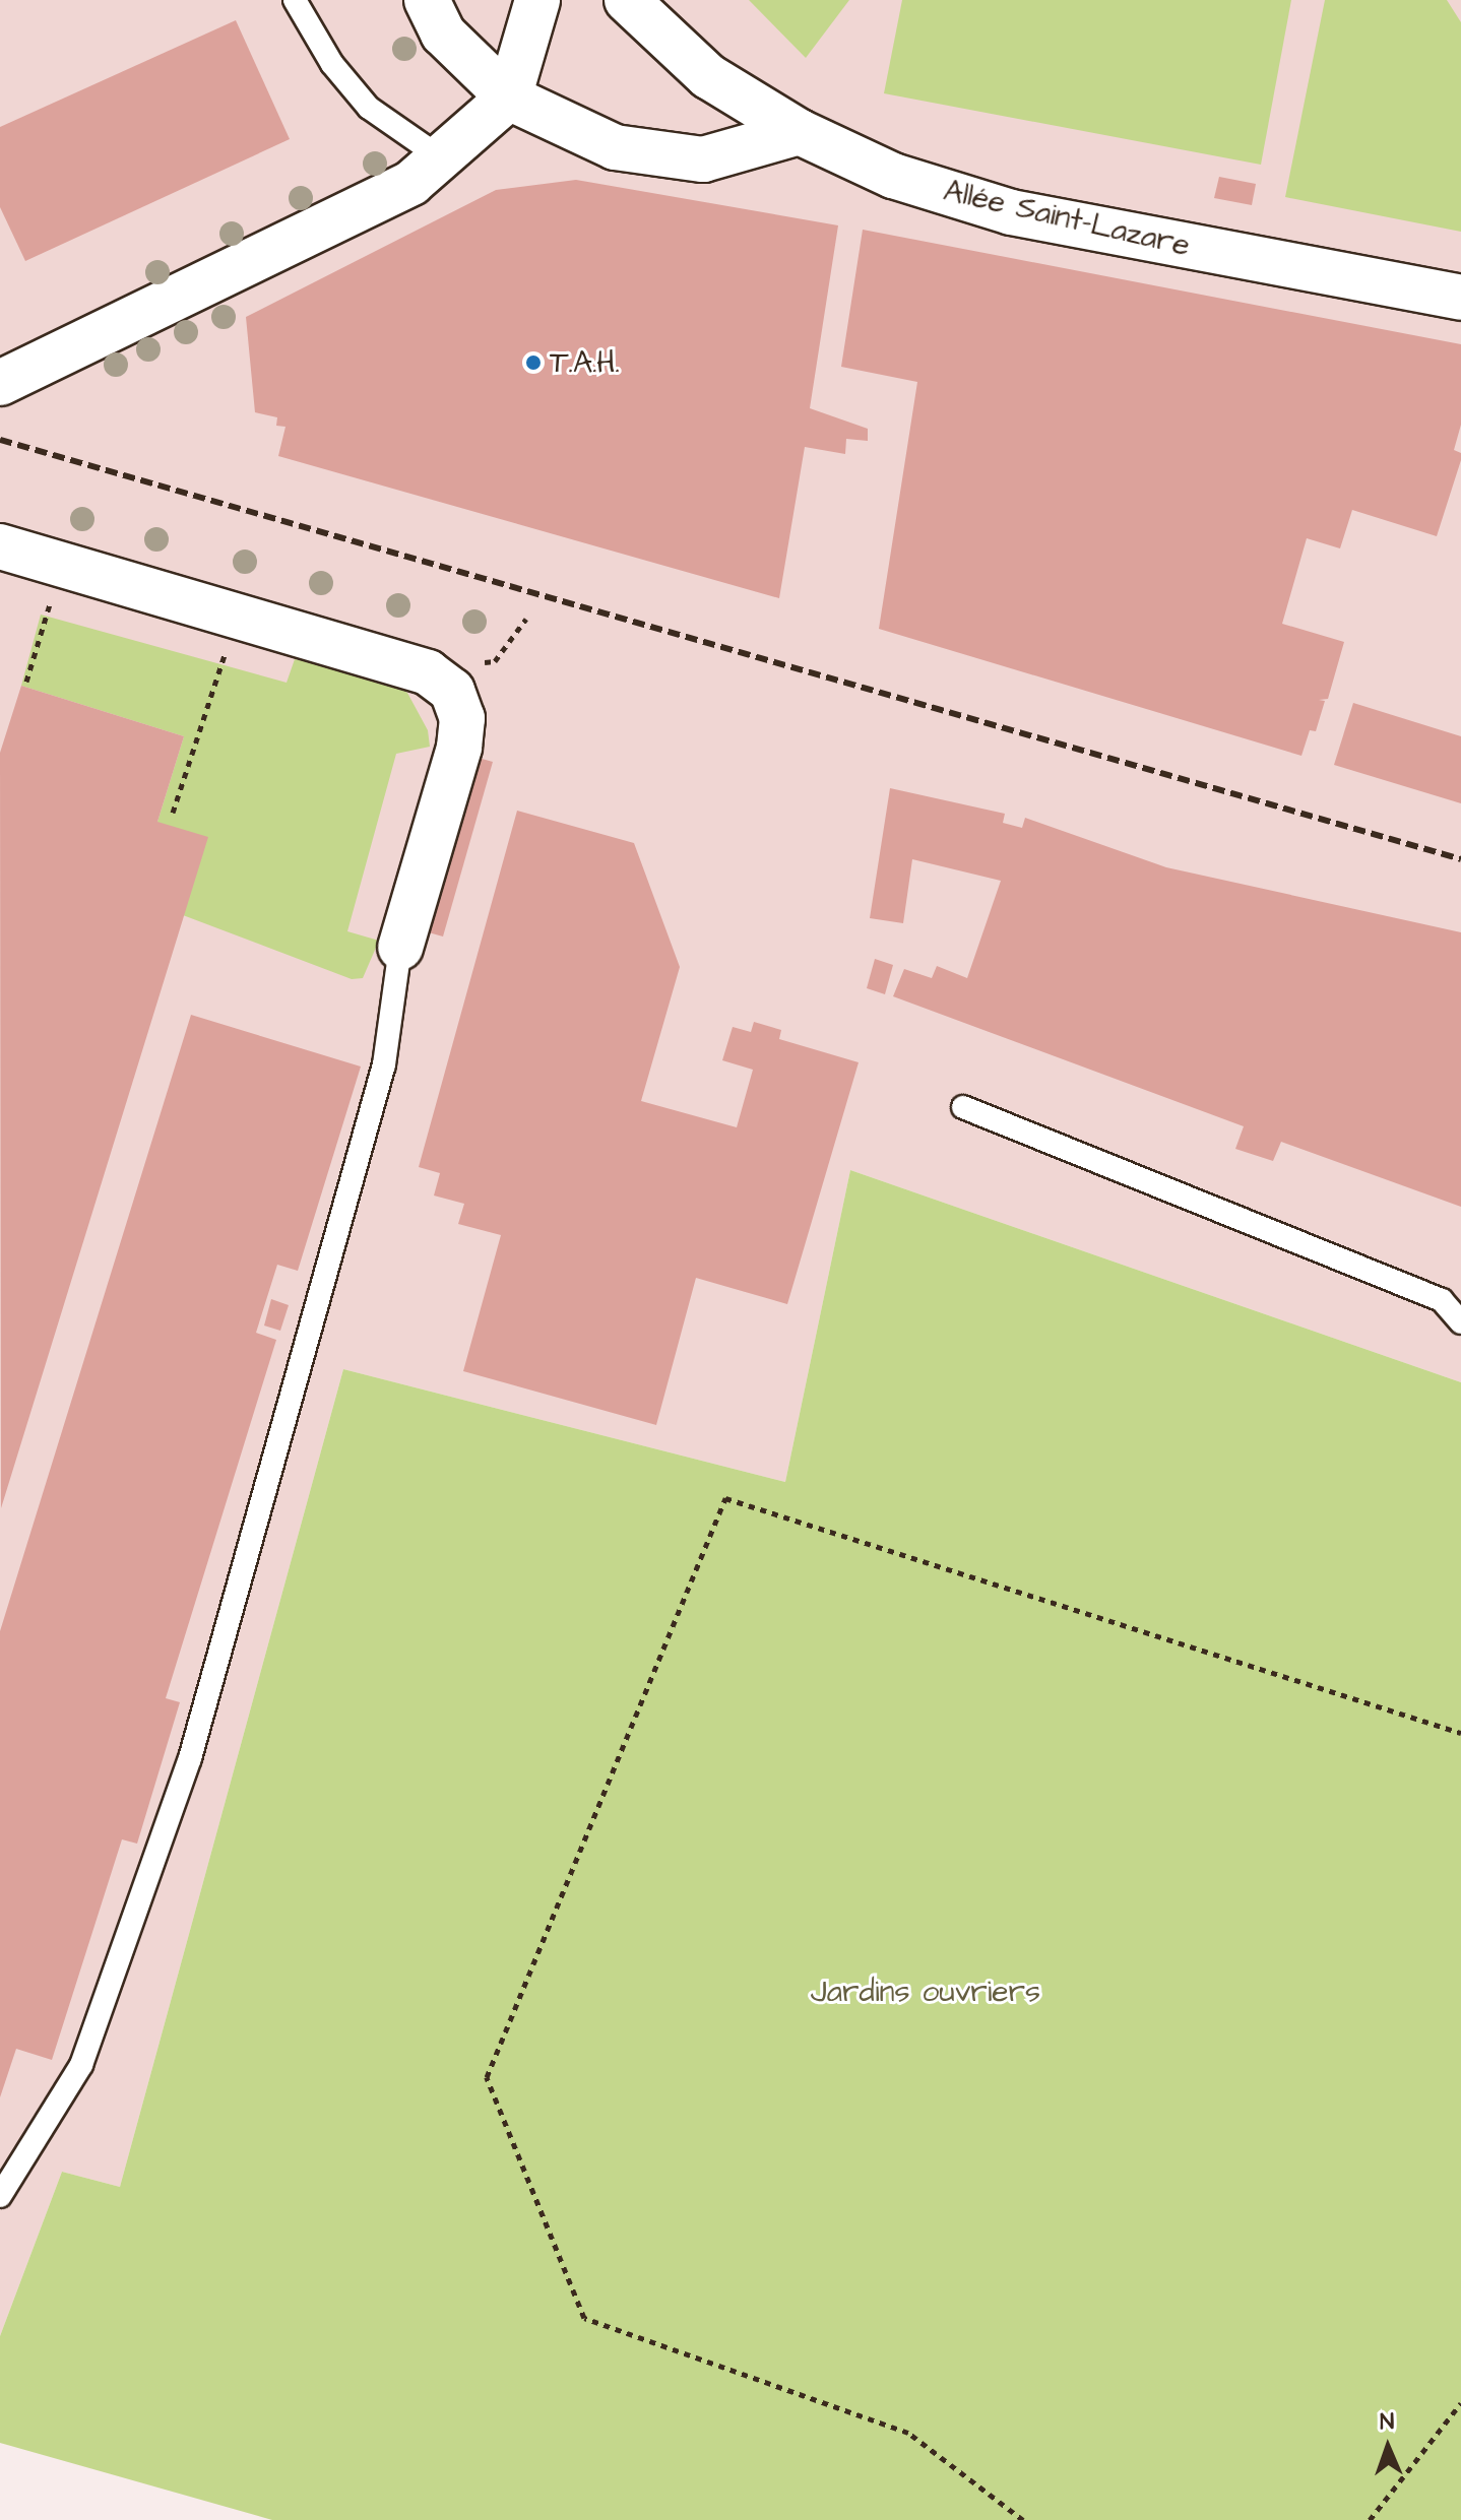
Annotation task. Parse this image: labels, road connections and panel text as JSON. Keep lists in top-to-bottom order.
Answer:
{
  "streets": {
    "street": ["Allée Saint-Lazare"]
  },
  "parks": ["Jardins ouvriers"],
  "places": ["T.A.H."],
  "north": "top"
}
